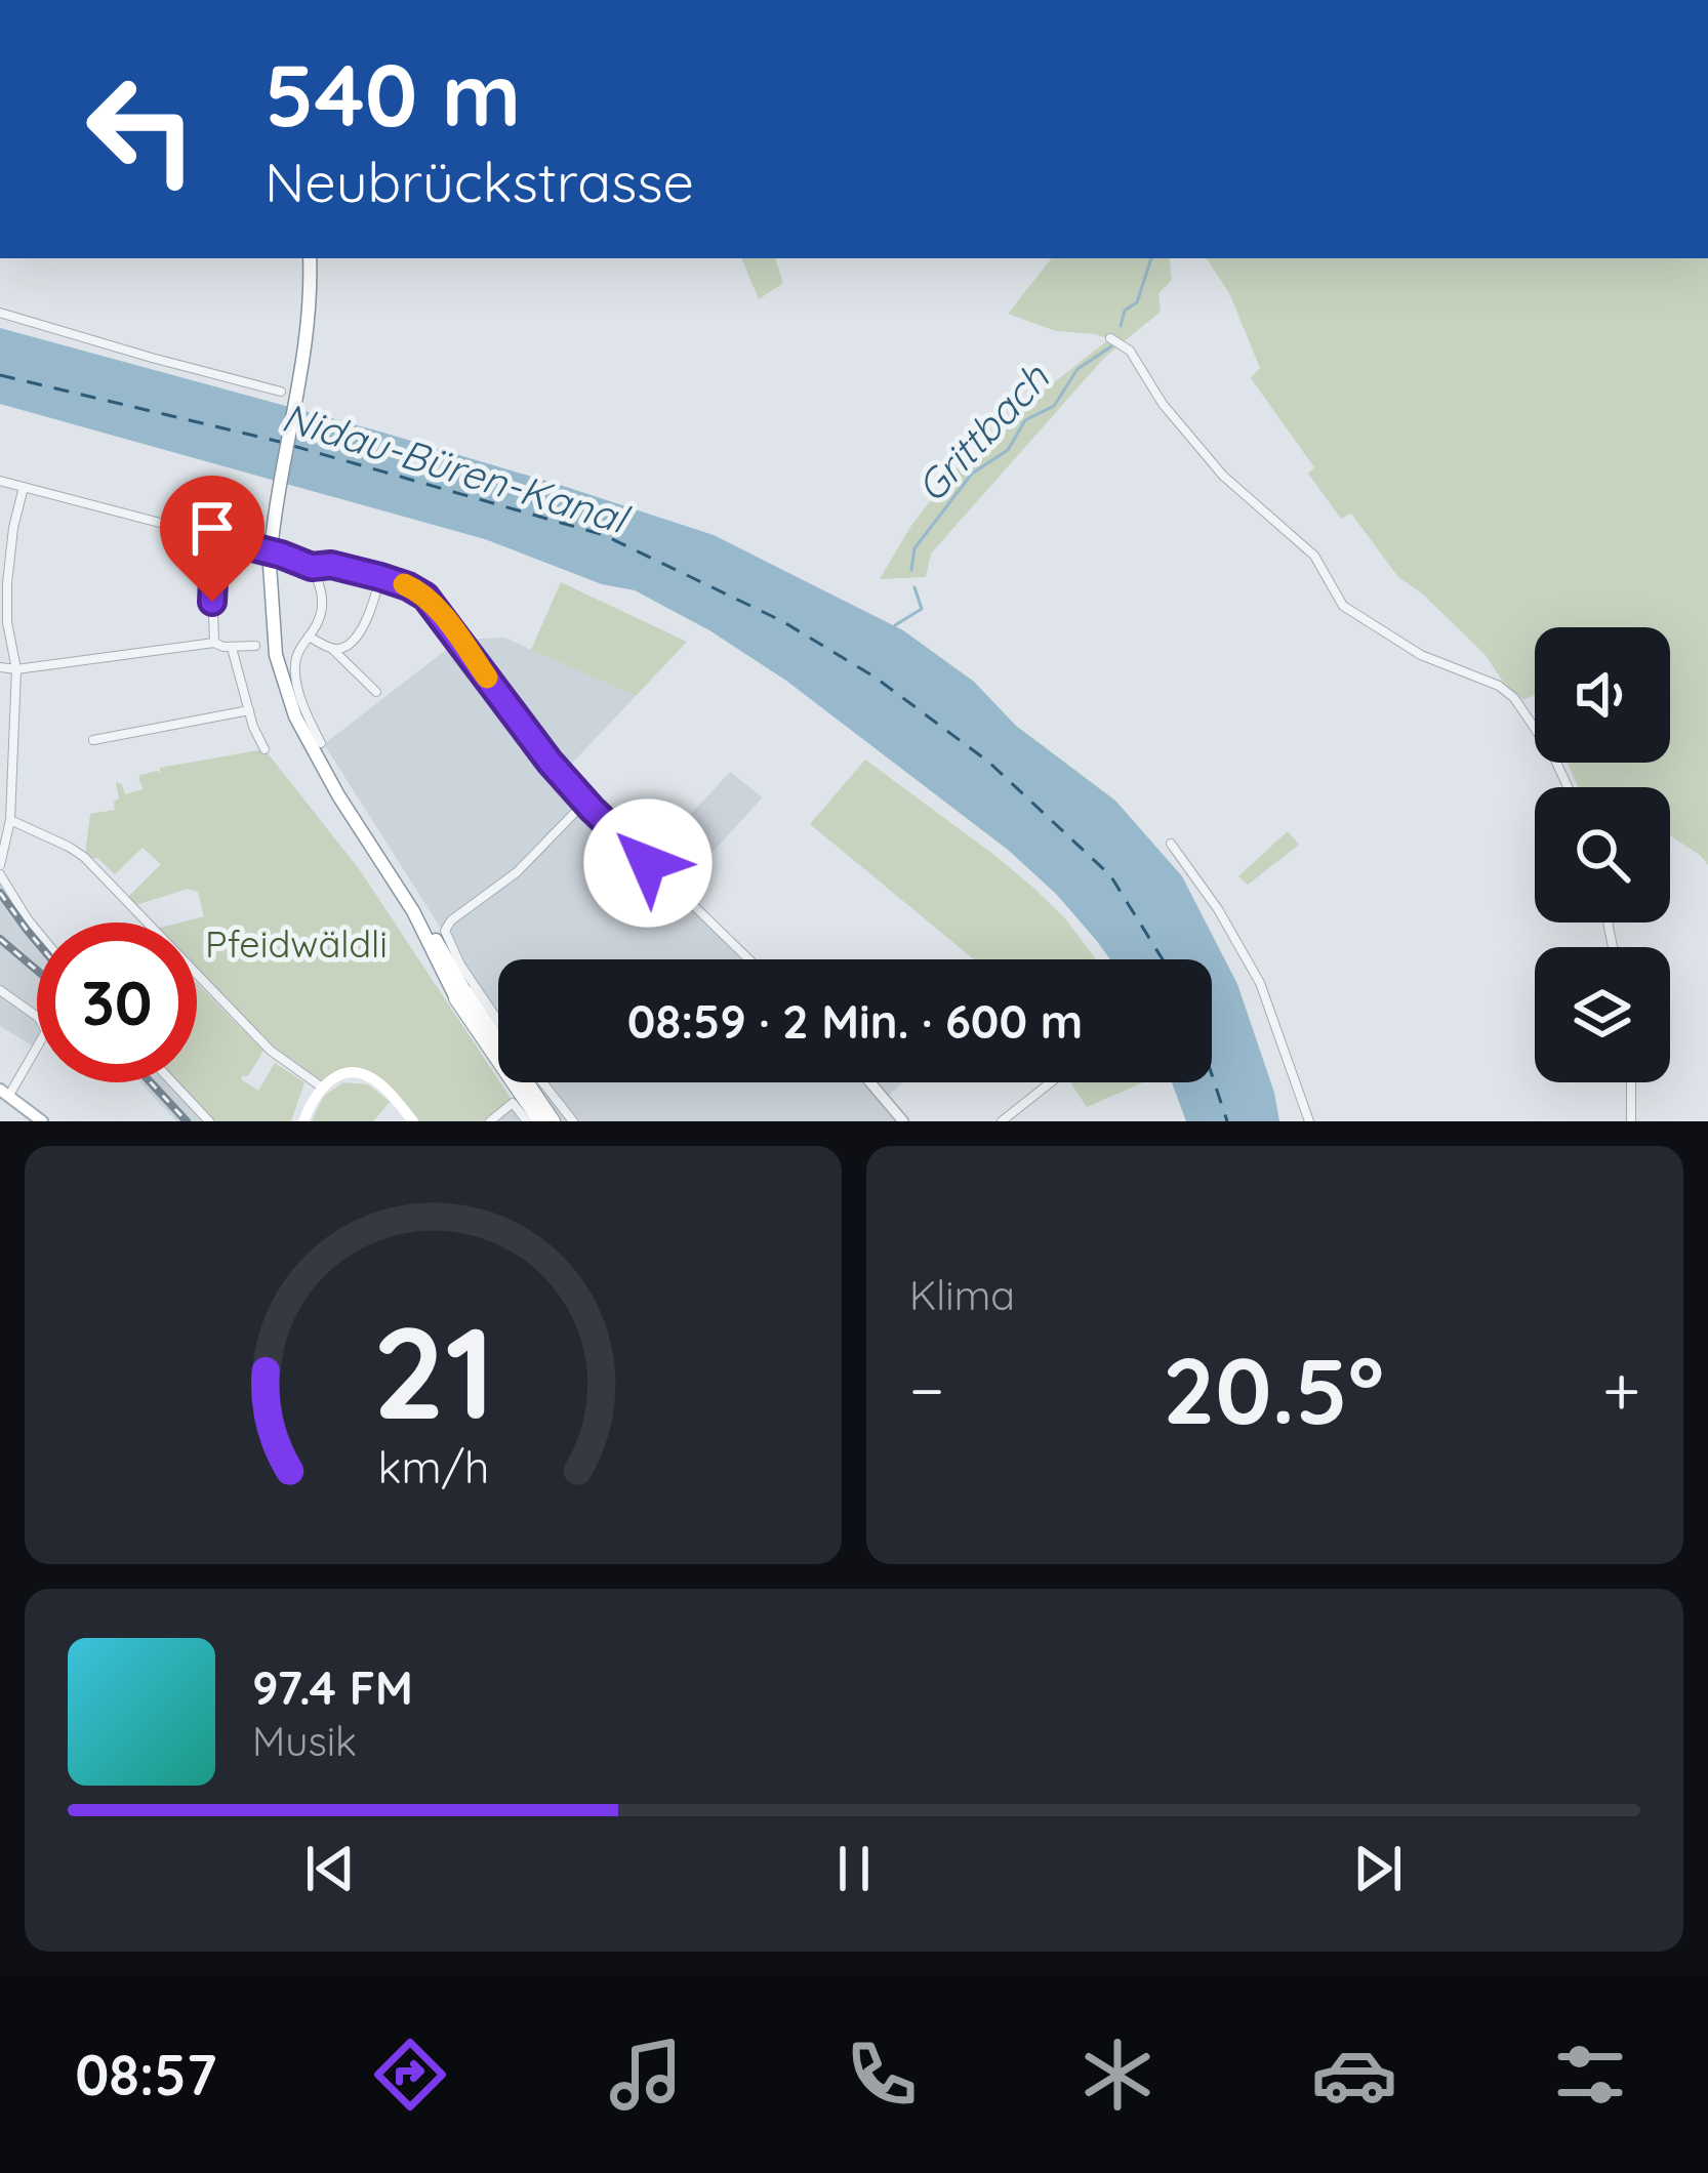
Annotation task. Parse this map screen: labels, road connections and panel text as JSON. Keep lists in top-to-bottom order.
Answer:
{
  "water": ["Grittbach", "Nidau-Büren-Kanal"],
  "parks": ["Pfeidwäldli"],
  "page": {
    "turn": ["540 m", "Neubrückstrasse"],
    "limit": "30",
    "trip": "08:59 · 2 Min. · 600 m",
    "tile": "Klima",
    "heat": ["−", "20.5°", "+"],
    "song": ["97.4 FM", "Musik"],
    "tabs": "08:57",
    "gauge": ["21", "km/h"]
  }
}
